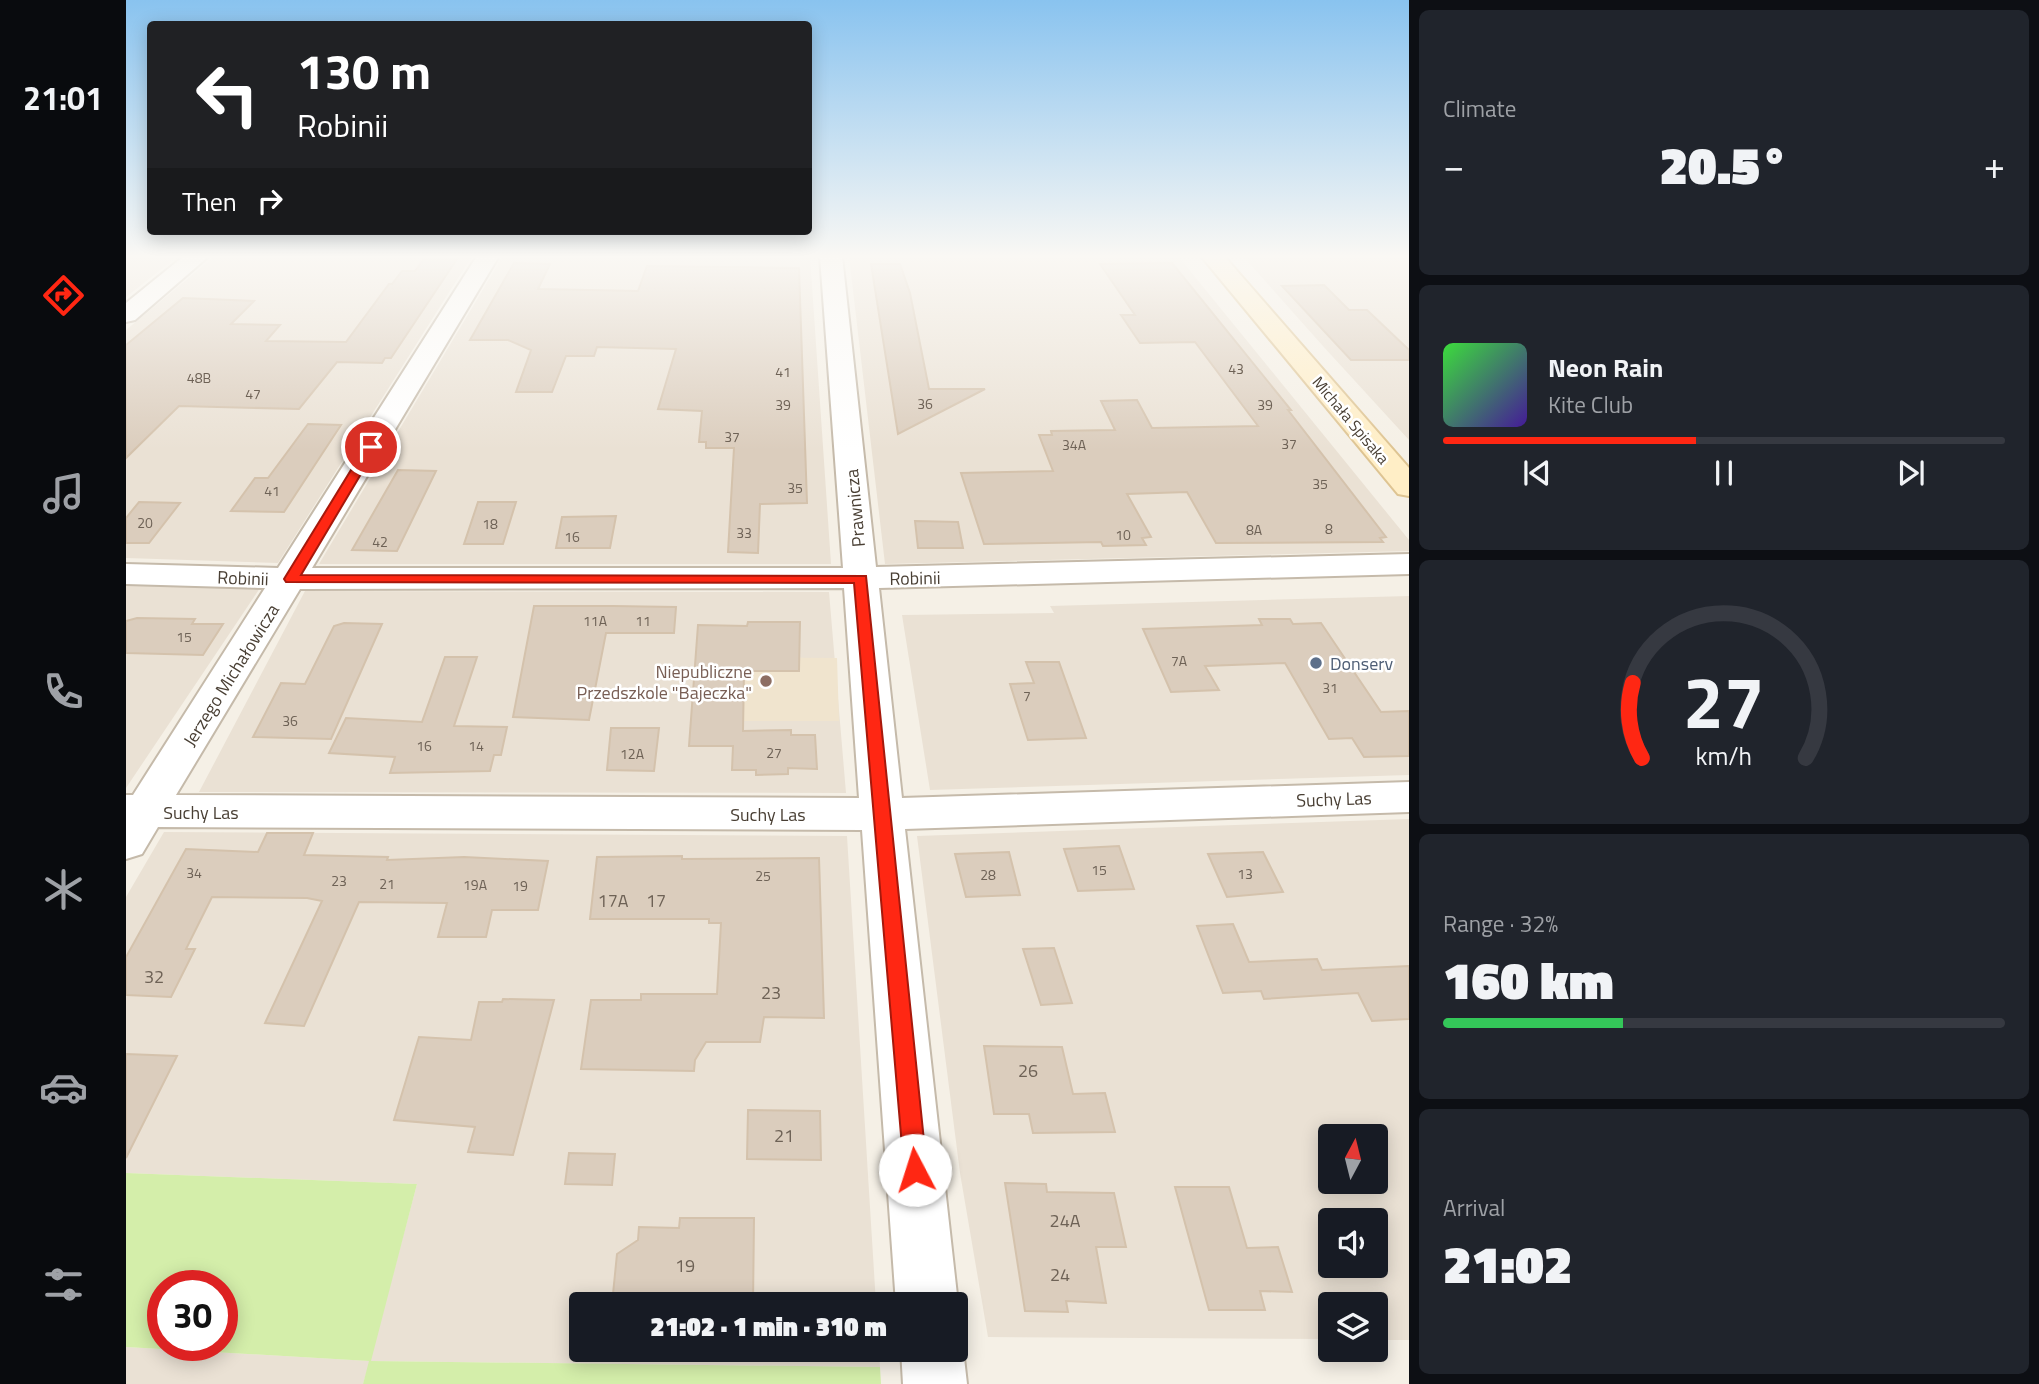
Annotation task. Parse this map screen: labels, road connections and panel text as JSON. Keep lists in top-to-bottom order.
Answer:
{
  "streets": {
    "street": [
      "Michała Spisaka",
      "Prawnicza",
      "Robinii",
      "Jerzego Michałowicza",
      "Suchy Las"
    ]
  },
  "crossings": [
    ["Prawnicza", "Robinii"],
    ["Prawnicza", "Suchy Las"],
    ["Robinii", "Jerzego Michałowicza"],
    ["Jerzego Michałowicza", "Suchy Las"]
  ],
  "places": ["Donserv", "Niepubliczne Przedszkole \"Bajeczka\""],
  "house_numbers": [
    "43",
    "41",
    "48B",
    "47",
    "36",
    "39",
    "39",
    "37",
    "37",
    "34A",
    "35",
    "35",
    "41",
    "20",
    "18",
    "8",
    "8A",
    "33",
    "10",
    "16",
    "42",
    "11A",
    "11",
    "15",
    "7A",
    "31",
    "7",
    "36",
    "16",
    "14",
    "27",
    "12A",
    "15",
    "34",
    "13",
    "28",
    "25",
    "23",
    "21",
    "19A",
    "19",
    "17A",
    "17",
    "32",
    "23",
    "26",
    "21",
    "24A",
    "19",
    "24"
  ],
  "north": "top",
  "page": {
    "tabs": "21:01",
    "tile": [
      "Climate",
      ["Range · 32%", "160 km"],
      ["Arrival", "21:02"]
    ],
    "turn": ["130 m", "Robinii"],
    "heat": ["−", "20.5°", "+"],
    "then": "Then",
    "song": ["Neon Rain", "Kite Club"],
    "limit": "30",
    "trip": "21:02 · 1 min · 310 m",
    "gauge": ["27", "km/h"]
  }
}
